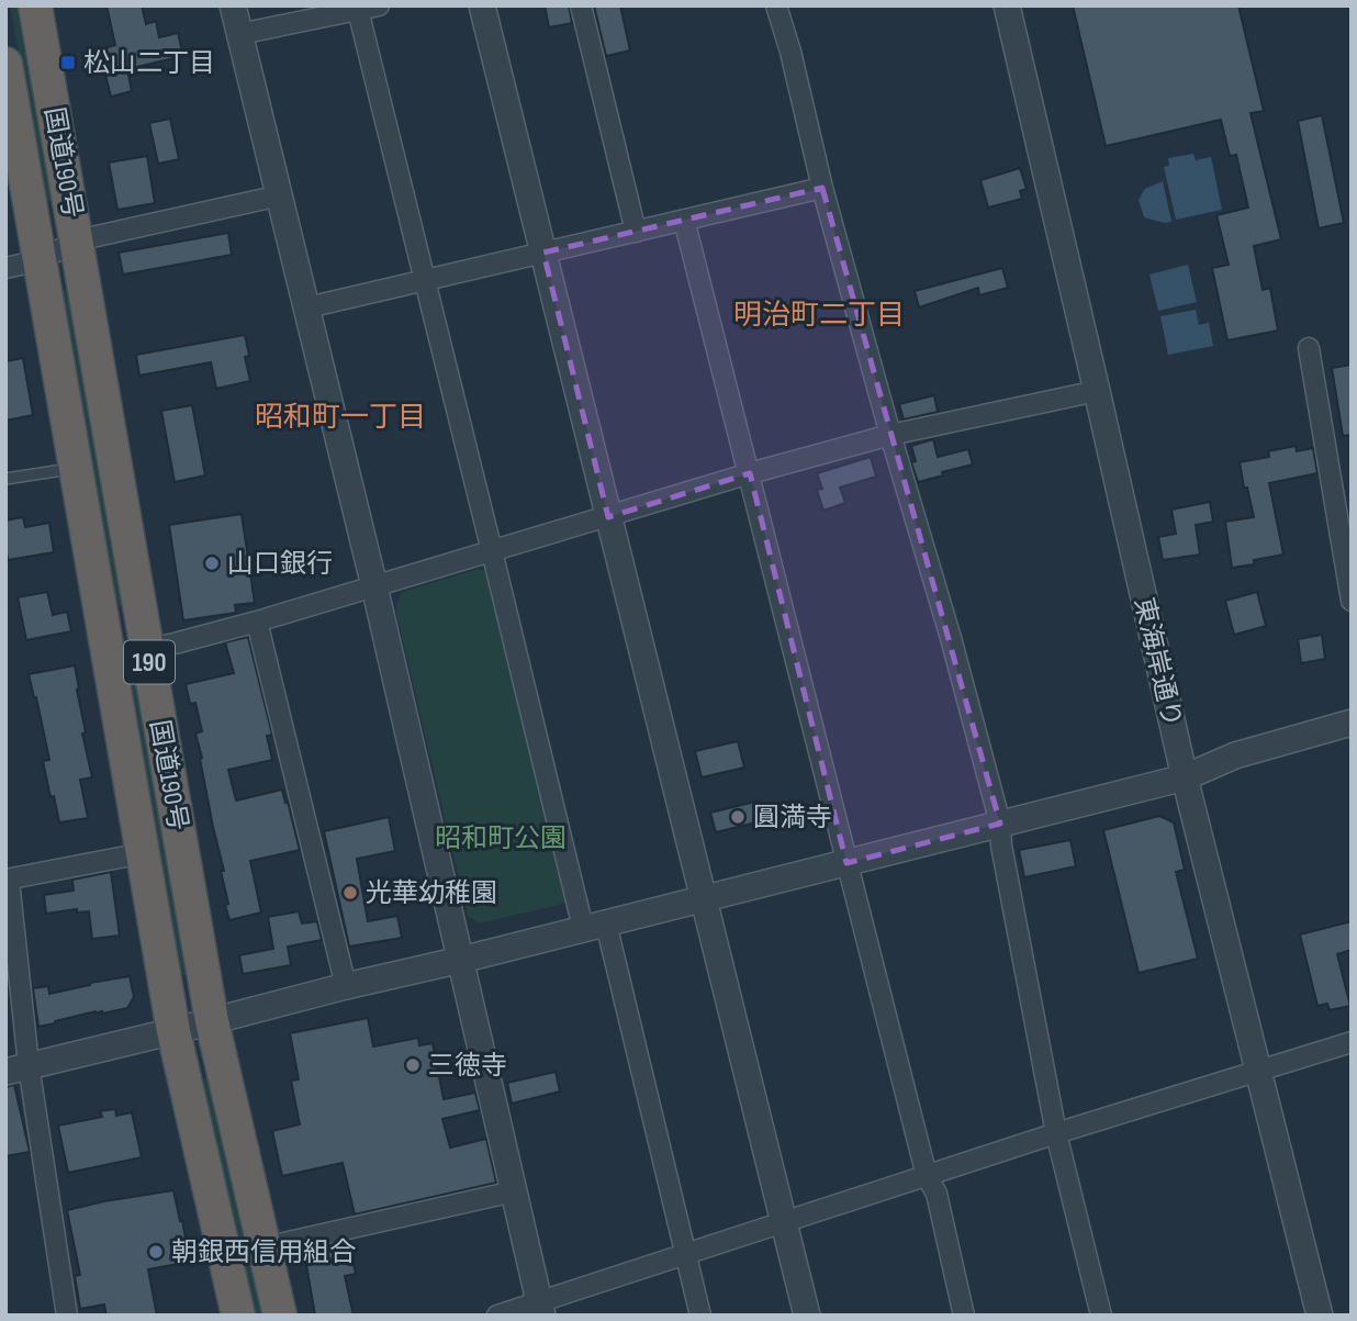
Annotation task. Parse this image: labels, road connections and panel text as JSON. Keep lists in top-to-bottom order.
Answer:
{
  "streets": {
    "highway": ["国道190号", "190"],
    "street": ["東海岸通り"]
  },
  "districts": ["明治町二丁目", "昭和町一丁目"],
  "parks": ["昭和町公園"],
  "places": {
    "transit": ["松山二丁目"],
    "other": [
      "山口銀行",
      "圓満寺",
      "光華幼稚園",
      "三徳寺",
      "朝銀西信用組合"
    ]
  }
}
